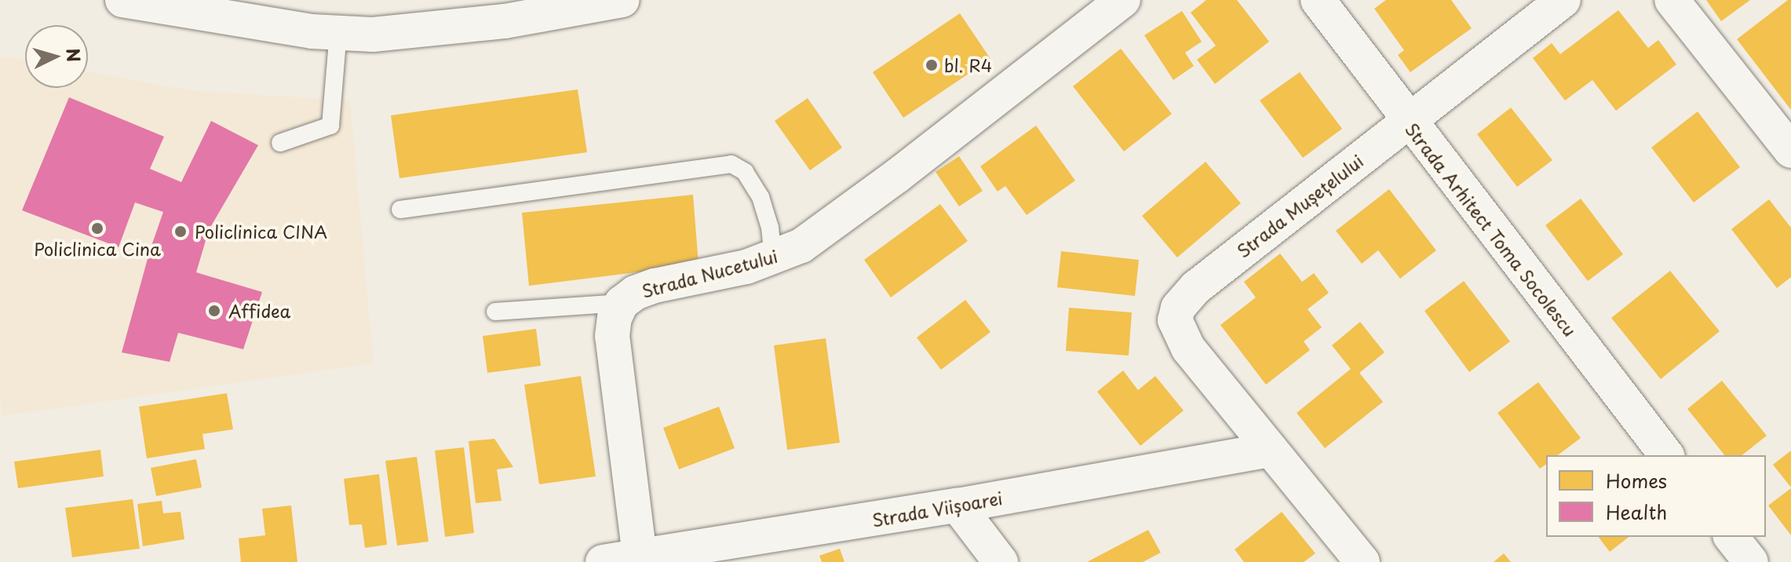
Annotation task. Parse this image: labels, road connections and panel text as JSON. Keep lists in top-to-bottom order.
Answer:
{
  "streets": {
    "street": [
      "Strada Mușețelului",
      "Strada Arhitect Toma Socolescu",
      "Strada Nucetului",
      "Strada Viișoarei"
    ]
  },
  "crossings": [
    ["Strada Mușețelului", "Strada Arhitect Toma Socolescu"],
    ["Strada Mușețelului", "Strada Viișoarei"],
    ["Strada Nucetului", "Strada Viișoarei"]
  ],
  "places": [
    "bl. R4",
    "Policlinica Cina",
    "Policlinica CINA",
    "Affidea"
  ],
  "legend": ["Homes", "Health"],
  "north": "right"
}
